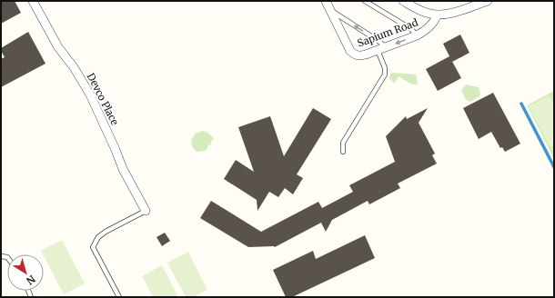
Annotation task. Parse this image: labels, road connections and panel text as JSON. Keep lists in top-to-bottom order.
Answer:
{
  "streets": {
    "street": ["Sapium Road", "Devco Place"]
  },
  "north": "bottom right"
}
